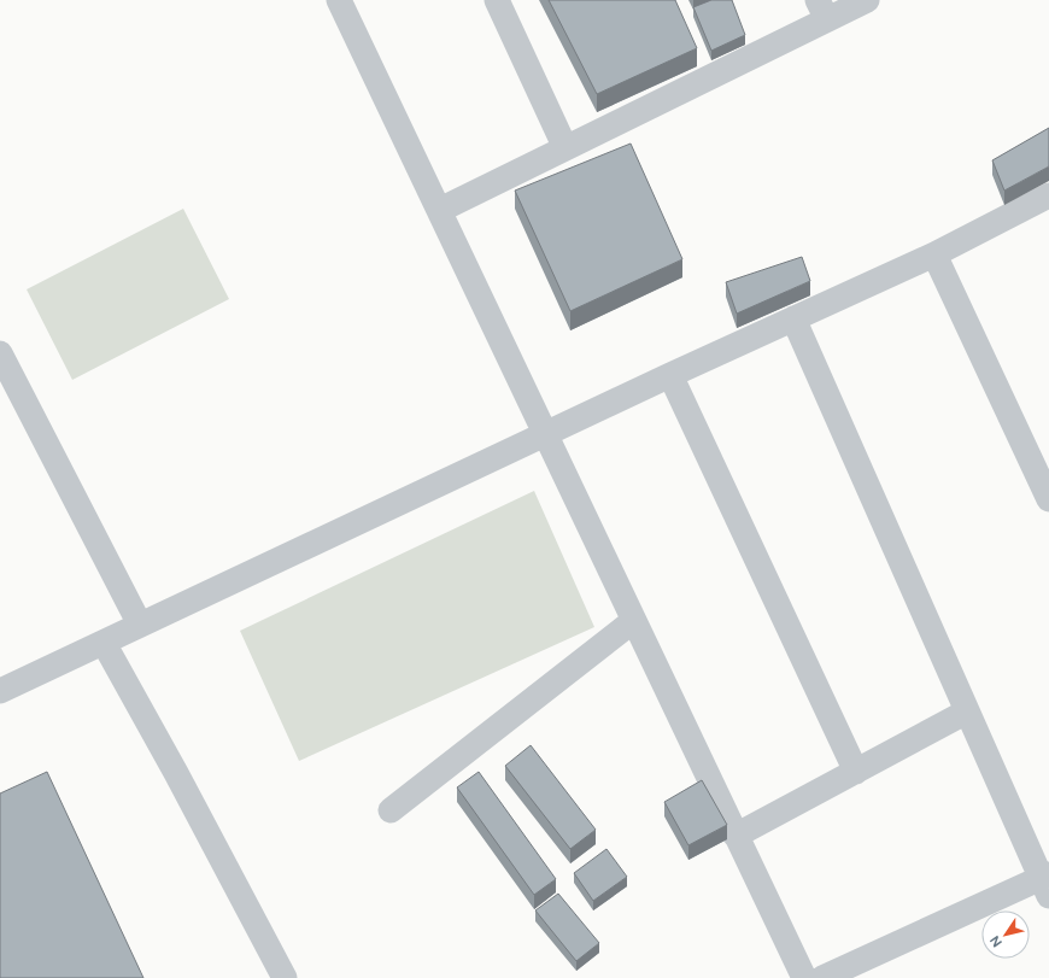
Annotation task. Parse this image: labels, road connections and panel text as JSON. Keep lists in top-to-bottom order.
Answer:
{
  "north": "bottom left"
}
